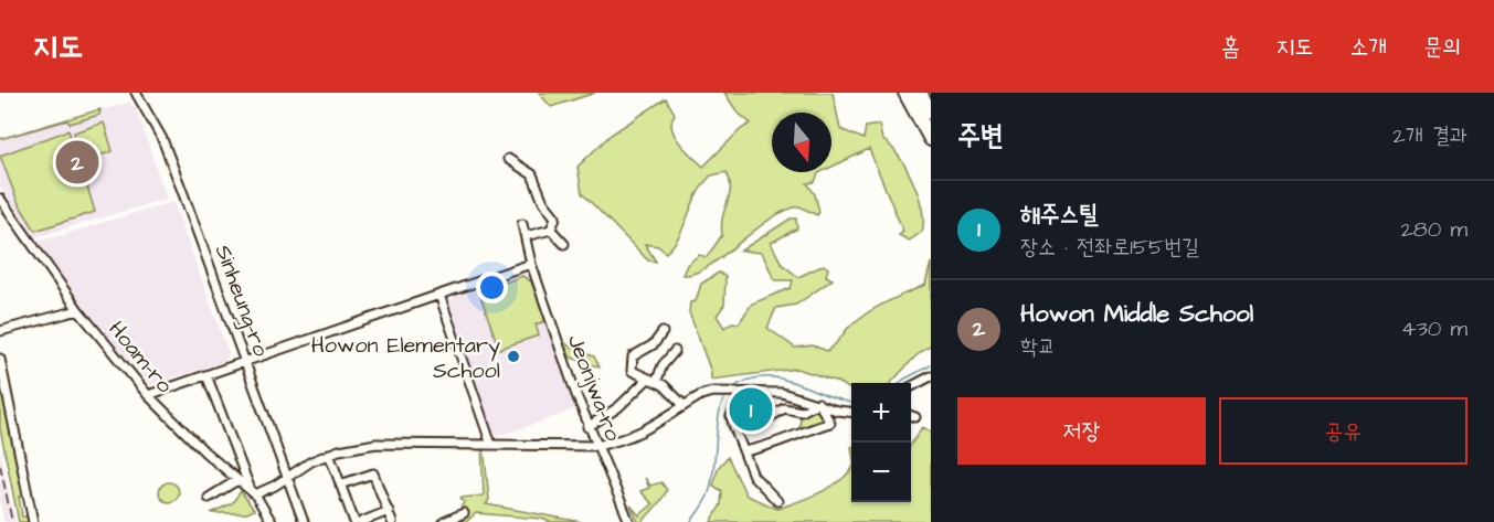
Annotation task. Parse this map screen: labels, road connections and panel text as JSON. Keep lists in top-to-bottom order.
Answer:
{
  "streets": {
    "street": ["Sinheung-ro", "Hoam-ro", "Jeonjwa-ro"]
  },
  "places": ["Howon Elementary School"],
  "north": "bottom",
  "page": {
    "header": "지도",
    "nav": [
      "홈",
      "지도",
      "소개",
      "문의"
    ],
    "heading": ["주변", "2개 결과"],
    "pins": ["2", "1"],
    "list": [
      {
        "mark": "1",
        "name": "해주스틸",
        "note": "장소 · 전좌로155번길",
        "value": "280 m"
      },
      {
        "mark": "2",
        "name": "Howon Middle School",
        "note": "학교",
        "value": "430 m"
      }
    ],
    "buttons": ["저장", "공유"],
    "map_buttons": ["+", "−"]
  }
}
